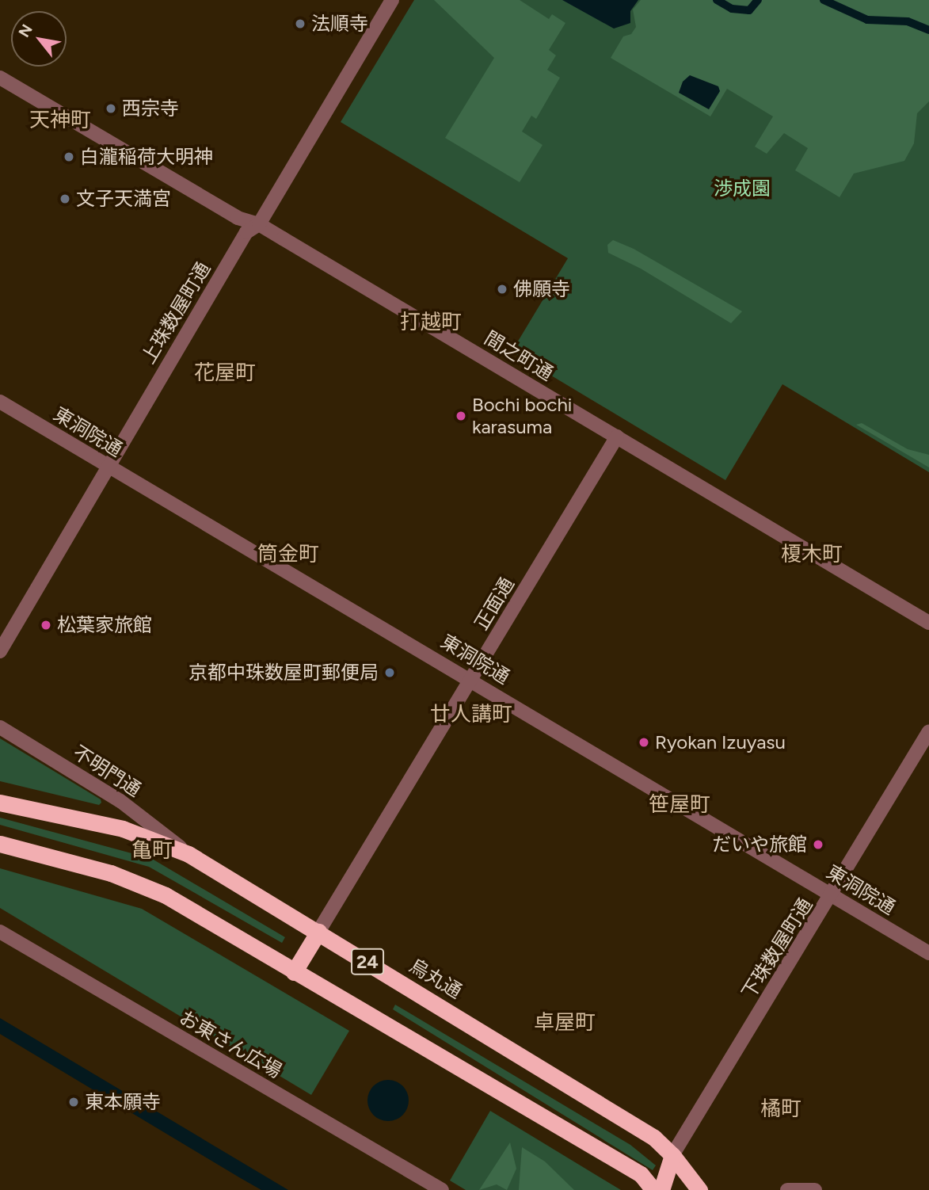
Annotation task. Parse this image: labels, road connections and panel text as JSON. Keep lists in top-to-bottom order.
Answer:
{
  "streets": {
    "highway": ["24", "烏丸通"],
    "street": [
      "上珠数屋町通",
      "間之町通",
      "東洞院通",
      "正面通",
      "不明門通",
      "下珠数屋町通",
      "お東さん広場"
    ]
  },
  "crossings": [
    ["上珠数屋町通", "間之町通"],
    ["上珠数屋町通", "東洞院通"],
    ["間之町通", "正面通"],
    ["東洞院通", "正面通"],
    ["東洞院通", "下珠数屋町通"],
    ["正面通", "烏丸通"],
    ["不明門通", "烏丸通"],
    ["下珠数屋町通", "烏丸通"]
  ],
  "districts": [
    "天神町",
    "打越町",
    "花屋町",
    "筒金町",
    "榎木町",
    "廿人講町",
    "笹屋町",
    "亀町",
    "卓屋町",
    "橘町"
  ],
  "parks": ["渉成園"],
  "places": [
    "法順寺",
    "西宗寺",
    "白瀧稲荷大明神",
    "文子天満宮",
    "佛願寺",
    "Bochi bochi karasuma",
    "松葉家旅館",
    "京都中珠数屋町郵便局",
    "Ryokan Izuyasu",
    "だいや旅館",
    "東本願寺"
  ],
  "north": "top left"
}
